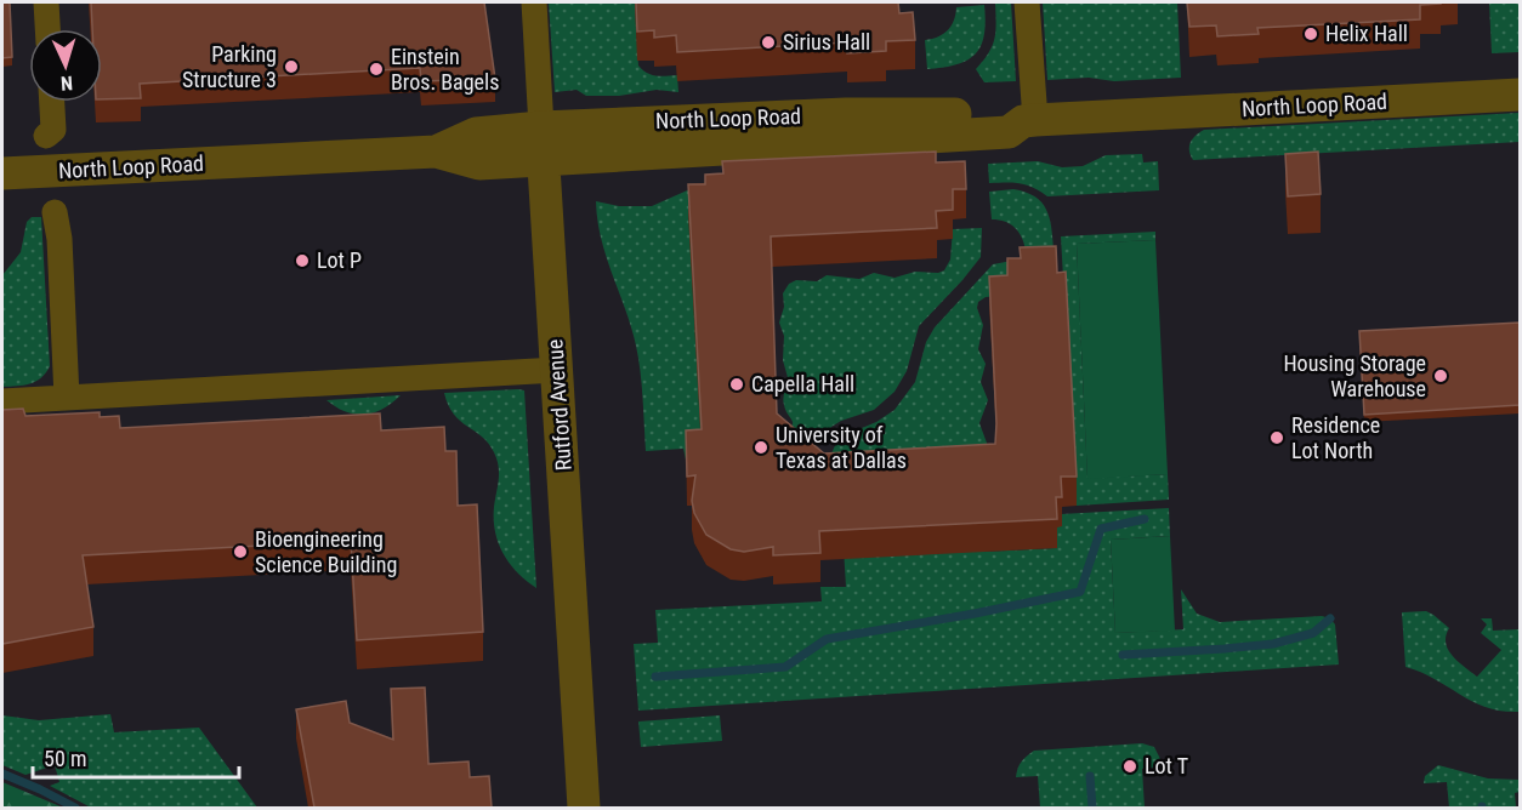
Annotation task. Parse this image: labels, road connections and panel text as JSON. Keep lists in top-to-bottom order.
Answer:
{
  "streets": {
    "street": ["North Loop Road", "Rutford Avenue"]
  },
  "crossings": [
    ["North Loop Road", "Rutford Avenue"]
  ],
  "places": [
    "Helix Hall",
    "Sirius Hall",
    "Parking Structure 3",
    "Einstein Bros. Bagels",
    "Lot P",
    "Housing Storage Warehouse",
    "Capella Hall",
    "Residence Lot North",
    "University of Texas at Dallas",
    "Bioengineering Science Building",
    "Lot T"
  ],
  "scale_bar": "50 m",
  "north": "bottom"
}
